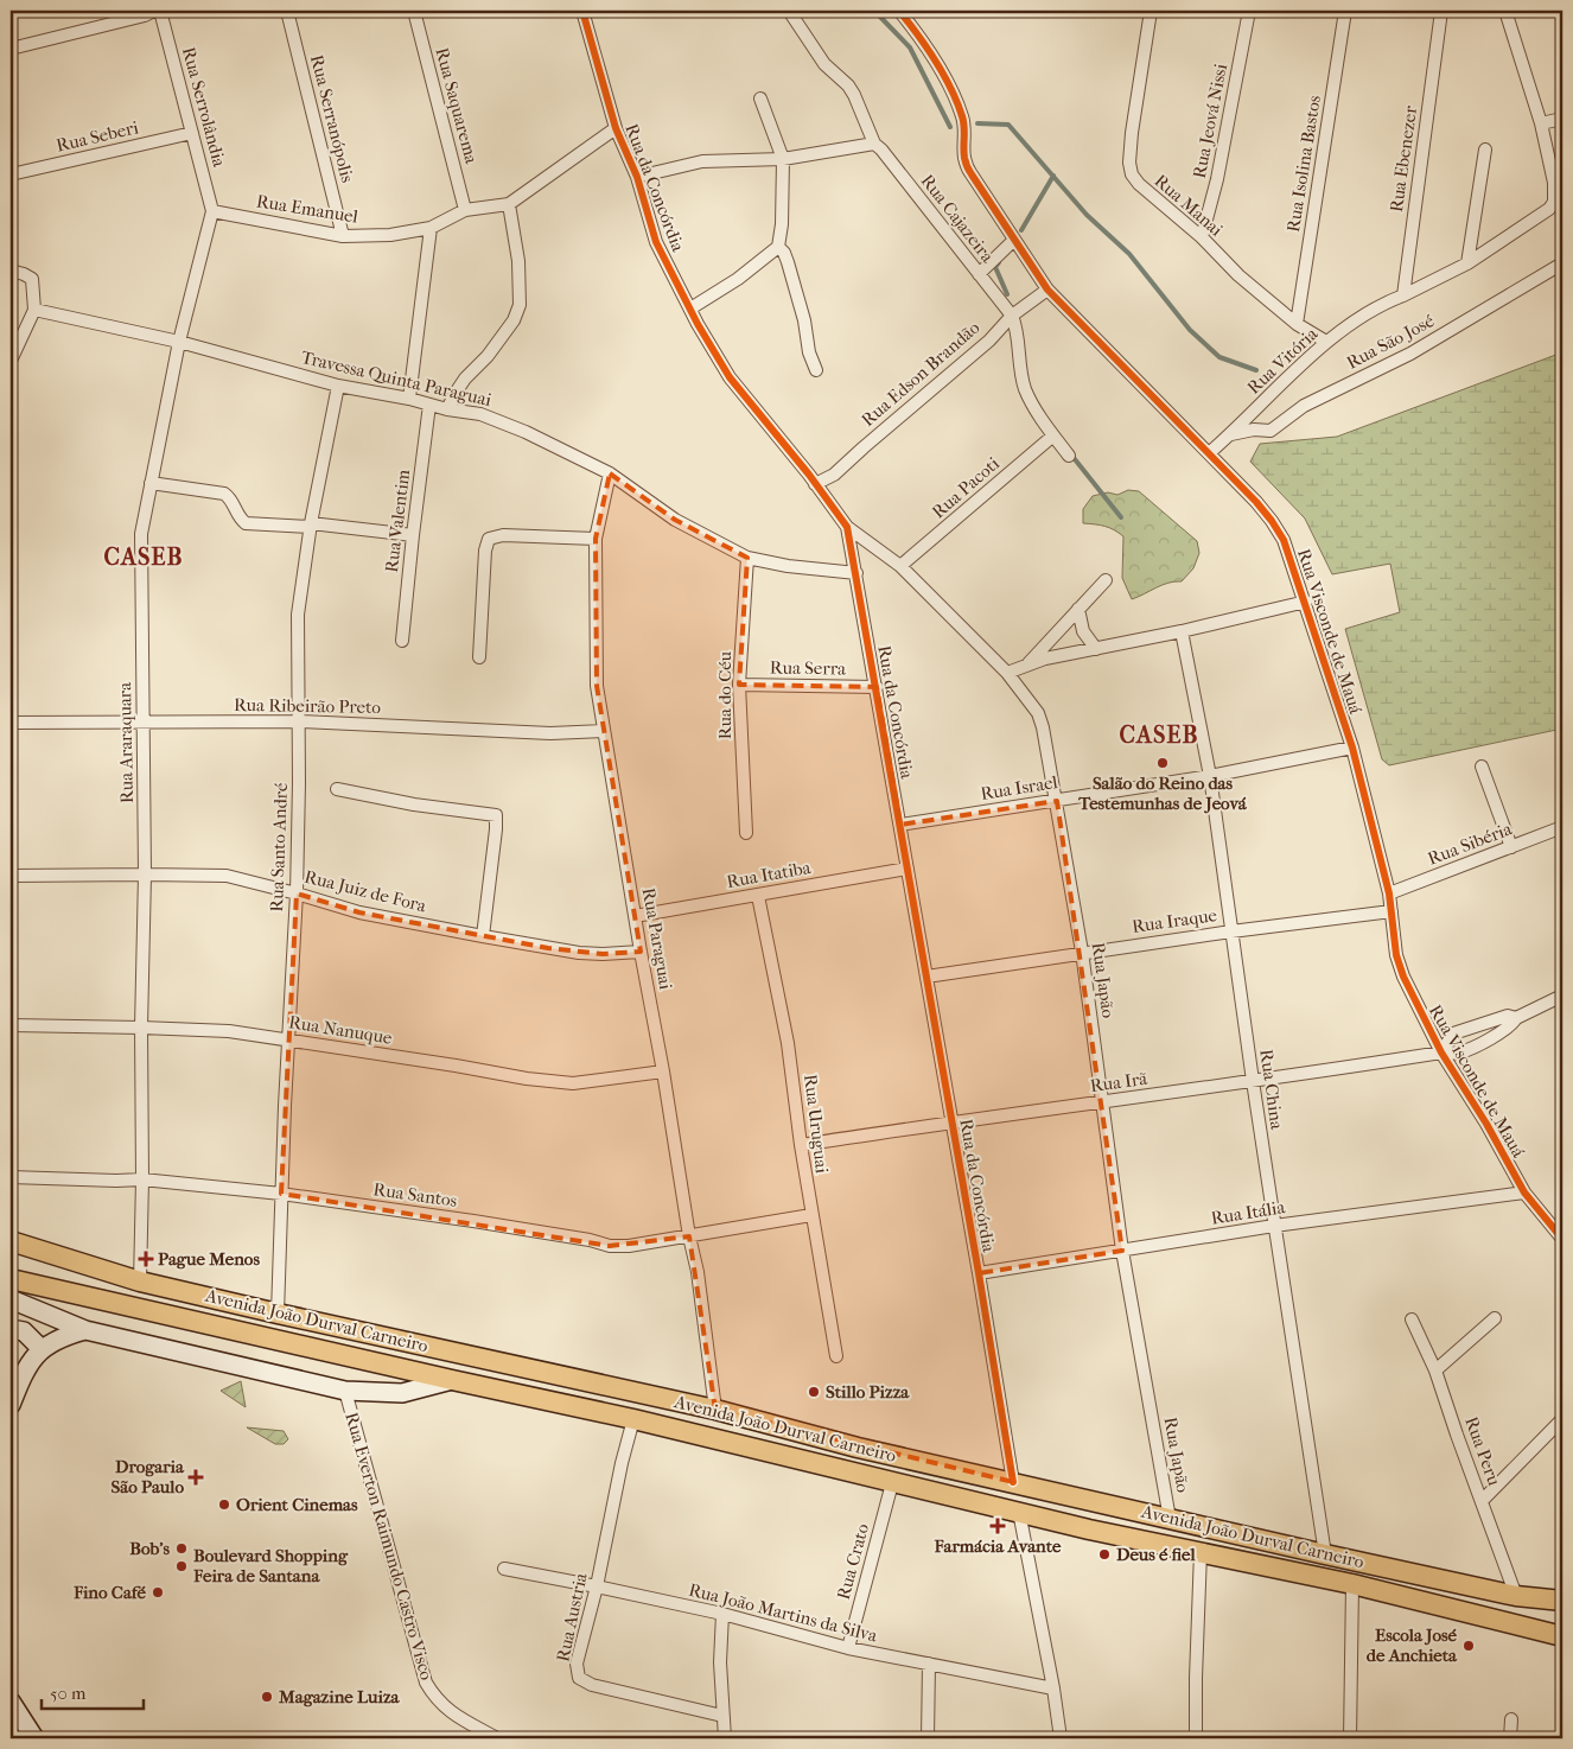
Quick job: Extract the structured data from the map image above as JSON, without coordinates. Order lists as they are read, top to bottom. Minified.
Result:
{"streets":{"main road":["Avenida João Durval Carneiro"],"street":["Rua Saquarema","Rua Serrolândia","Rua Serranópolis","Rua Jeová Nissi","Rua Seberi","Rua Ebenezer","Rua Isolina Bastos","Rua da Concórdia","Rua Manai","Rua Emanuel","Rua Cajazeira","Rua São José","Rua Vitória","Rua Edson Brandão","Travessa Quinta Paraguai","Rua Pacoti","Rua Valentim","Rua Visconde de Mauá","Rua Serra","Rua do Céu","Rua Ribeirão Preto","Rua Araraquara","Rua Israel","Rua Sibéria","Rua Santo André","Rua Itatiba","Rua Juiz de Fora","Rua Iraque","Rua Paraguai","Rua Japão","Rua Nanuque","Rua Irã","Rua China","Rua Uruguai","Rua Santos","Rua Itália","Rua Peru","Rua Everton Raimundo Castro Visco","Rua Crato","Rua João Martins da Silva","Rua Austria"]},"crossings":[["Rua Saquarema","Rua Emanuel"],["Rua Serrolândia","Rua Seberi"],["Rua Serrolândia","Rua Emanuel"],["Rua Serrolândia","Rua Araraquara"],["Rua Serranópolis","Rua Emanuel"],["Rua Jeová Nissi","Rua Manai"],["Rua Ebenezer","Rua Vitória"],["Rua Isolina Bastos","Rua Manai"],["Rua da Concórdia","Rua Emanuel"],["Rua da Concórdia","Rua Edson Brandão"],["Rua da Concórdia","Travessa Quinta Paraguai"],["Rua da Concórdia","Rua Serra"],["Rua da Concórdia","Rua Israel"],["Rua da Concórdia","Rua Itatiba"],["Rua da Concórdia","Rua Iraque"],["Rua da Concórdia","Rua Japão"],["Rua da Concórdia","Rua Irã"],["Rua da Concórdia","Rua Itália"],["Rua da Concórdia","Avenida João Durval Carneiro"],["Rua Manai","Rua Vitória"],["Rua Emanuel","Rua Araraquara"],["Rua Cajazeira","Rua Edson Brandão"],["Rua São José","Rua Vitória"],["Rua Vitória","Rua Visconde de Mauá"],["Rua Edson Brandão","Rua Visconde de Mauá"],["Travessa Quinta Paraguai","Rua Valentim"],["Travessa Quinta Paraguai","Rua do Céu"],["Travessa Quinta Paraguai","Rua Araraquara"],["Travessa Quinta Paraguai","Rua Santo André"],["Travessa Quinta Paraguai","Rua Paraguai"],["Rua Pacoti","Rua Japão"],["Rua Visconde de Mauá","Rua Israel"],["Rua Visconde de Mauá","Rua Sibéria"],["Rua Visconde de Mauá","Rua Iraque"],["Rua Visconde de Mauá","Rua Irã"],["Rua Visconde de Mauá","Rua Itália"],["Rua Serra","Rua do Céu"],["Rua Ribeirão Preto","Rua Araraquara"],["Rua Ribeirão Preto","Rua Santo André"],["Rua Ribeirão Preto","Rua Paraguai"],["Rua Araraquara","Rua Juiz de Fora"],["Rua Araraquara","Rua Nanuque"],["Rua Araraquara","Rua Santos"],["Rua Araraquara","Avenida João Durval Carneiro"],["Rua Israel","Rua Japão"],["Rua Israel","Rua China"],["Rua Santo André","Rua Juiz de Fora"],["Rua Santo André","Rua Nanuque"],["Rua Santo André","Rua Santos"],["Rua Santo André","Avenida João Durval Carneiro"],["Rua Itatiba","Rua Paraguai"],["Rua Itatiba","Rua Uruguai"],["Rua Juiz de Fora","Rua Paraguai"],["Rua Iraque","Rua Japão"],["Rua Iraque","Rua China"],["Rua Paraguai","Rua Nanuque"],["Rua Paraguai","Rua Santos"],["Rua Paraguai","Avenida João Durval Carneiro"],["Rua Japão","Rua Irã"],["Rua Japão","Rua Itália"],["Rua Japão","Avenida João Durval Carneiro"],["Rua Irã","Rua China"],["Rua Irã","Rua Uruguai"],["Rua China","Rua Itália"],["Rua China","Avenida João Durval Carneiro"],["Rua Uruguai","Rua Santos"],["Avenida João Durval Carneiro","Rua Peru"],["Avenida João Durval Carneiro","Rua Everton Raimundo Castro Visco"],["Avenida João Durval Carneiro","Rua Crato"],["Avenida João Durval Carneiro","Rua Austria"],["Rua Crato","Rua João Martins da Silva"],["Rua João Martins da Silva","Rua Austria"]],"districts":["CASEB","CASEB"],"places":{"other":["Salão do Reino das Testemunhas de Jeová","Stillo Pizza","Orient Cinemas","Bob's","Deus é fiel","Boulevard Shopping Feira de Santana","Fino Café","Escola José de Anchieta","Magazine Luiza"],"health":["Pague Menos","Drogaria São Paulo","Farmácia Avante"]},"scale_bar":"50 m"}
